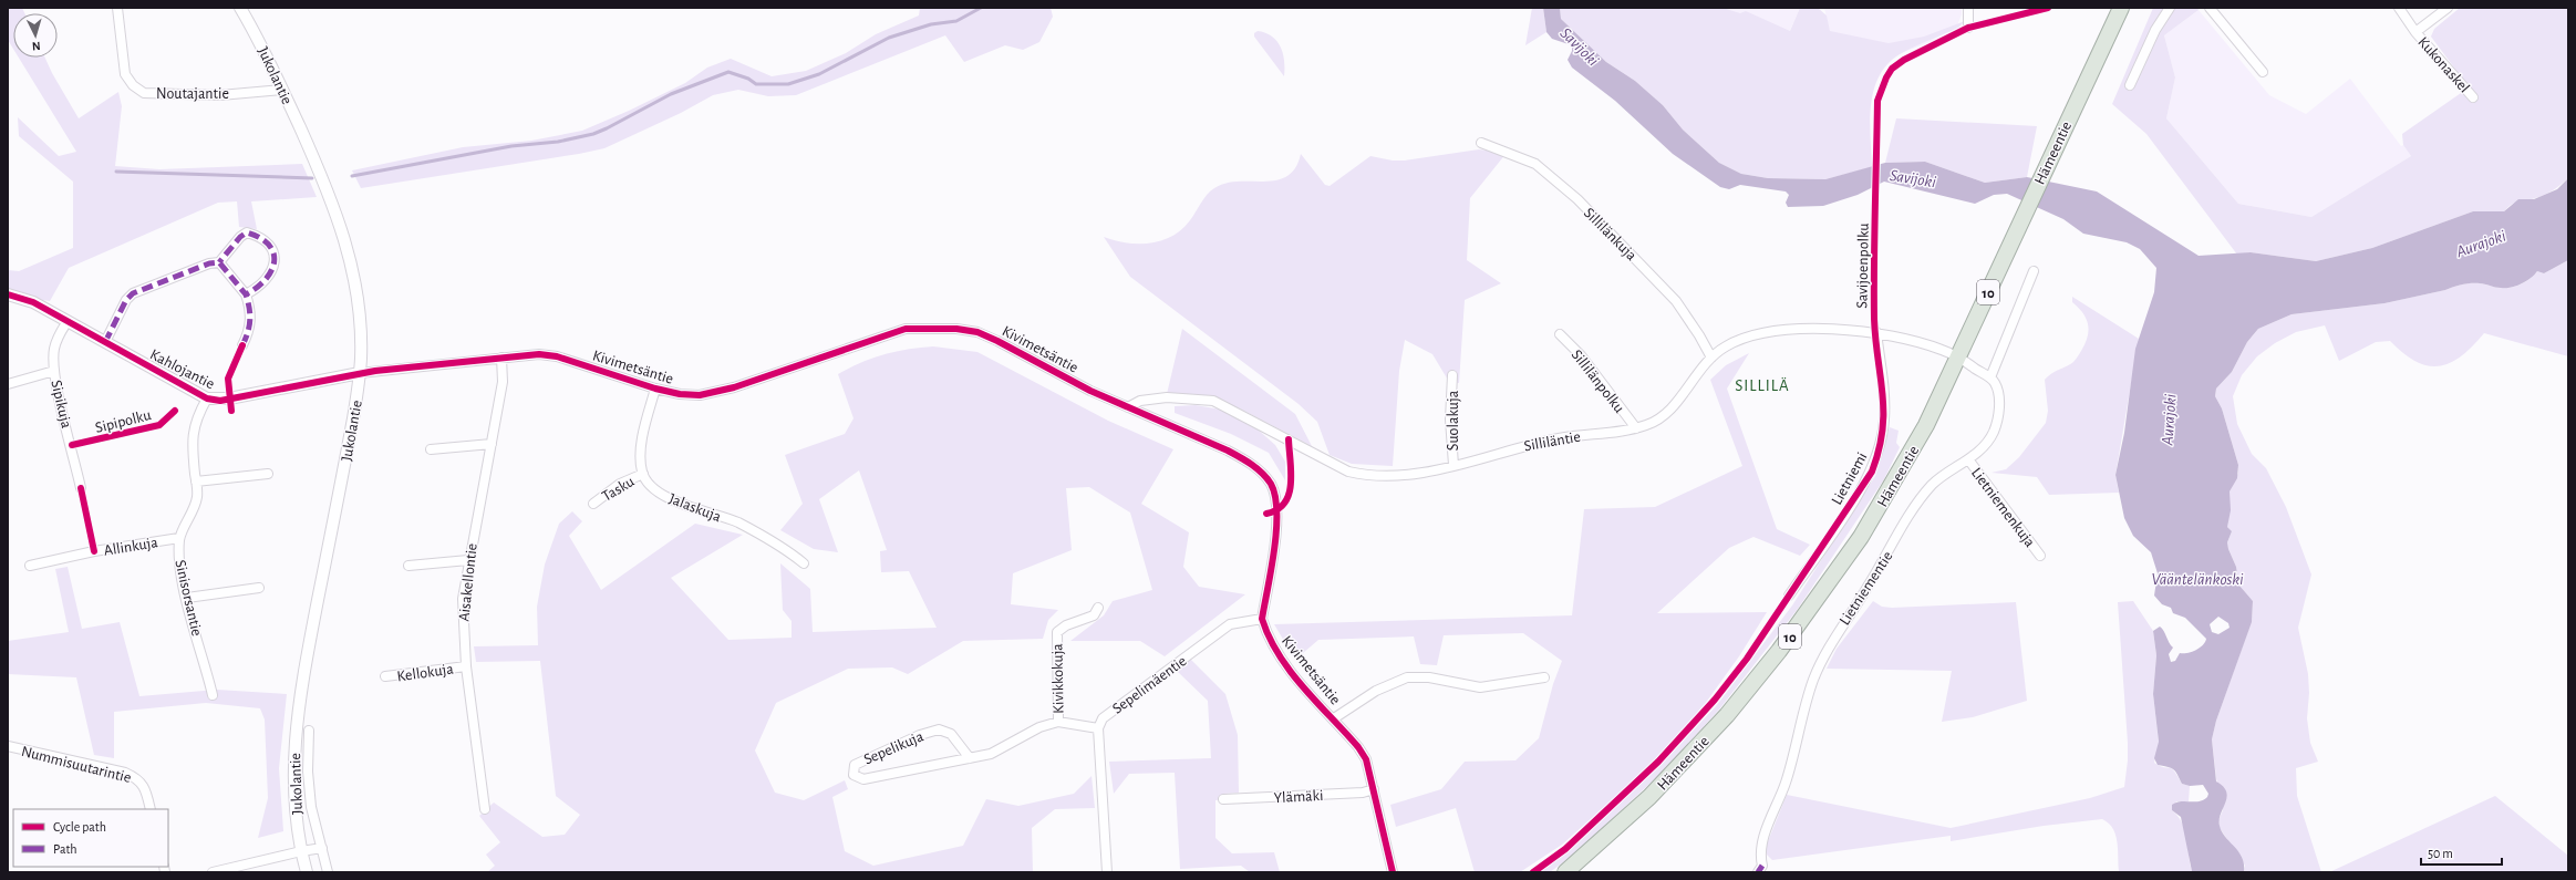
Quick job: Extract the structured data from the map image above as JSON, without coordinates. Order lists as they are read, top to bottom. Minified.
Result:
{"streets":{"highway":["Hämeentie","10"],"street":["Kukonaskel","Jukolantie","Noutajantie","Sillilänkuja","Kivimetsäntie","Kahlojantie","Sillilänpolku","Sipikuja","Suolakuja","Silliläntie","Lietniemi","Tasku","Jalaskuja","Lietniemenkuja","Allinkuja","Aisakellontie","Lietniementie","Sinisorsantie","Kellokuja","Kivikkokuja","Sepelimäentie","Sepelikuja","Nummisuutarintie","Ylämäki"],"cycle path":["Savijoenpolku","Sipipolku"]},"crossings":[["Jukolantie","Noutajantie"],["Jukolantie","Kivimetsäntie"],["Jukolantie","Kahlojantie"],["Hämeentie","Silliläntie"],["Hämeentie","Lietniementie"],["Sillilänkuja","Silliläntie"],["Kivimetsäntie","Kahlojantie"],["Kivimetsäntie","Silliläntie"],["Kivimetsäntie","Aisakellontie"],["Kivimetsäntie","Sepelimäentie"],["Kivimetsäntie","Ylämäki"],["Kahlojantie","Sipikuja"],["Kahlojantie","Sinisorsantie"],["Sillilänpolku","Silliläntie"],["Suolakuja","Silliläntie"],["Silliläntie","Lietniemi"],["Silliläntie","Lietniementie"],["Tasku","Jalaskuja"],["Lietniemenkuja","Lietniementie"],["Allinkuja","Sinisorsantie"],["Aisakellontie","Kellokuja"],["Kivikkokuja","Sepelikuja"],["Sepelimäentie","Sepelikuja"]],"districts":["SILLILÄ"],"water":["Savijoki","Aurajoki","Vääntelänkoski"],"legend":["Cycle path","Path"],"scale_bar":"50 m","north":"bottom"}
